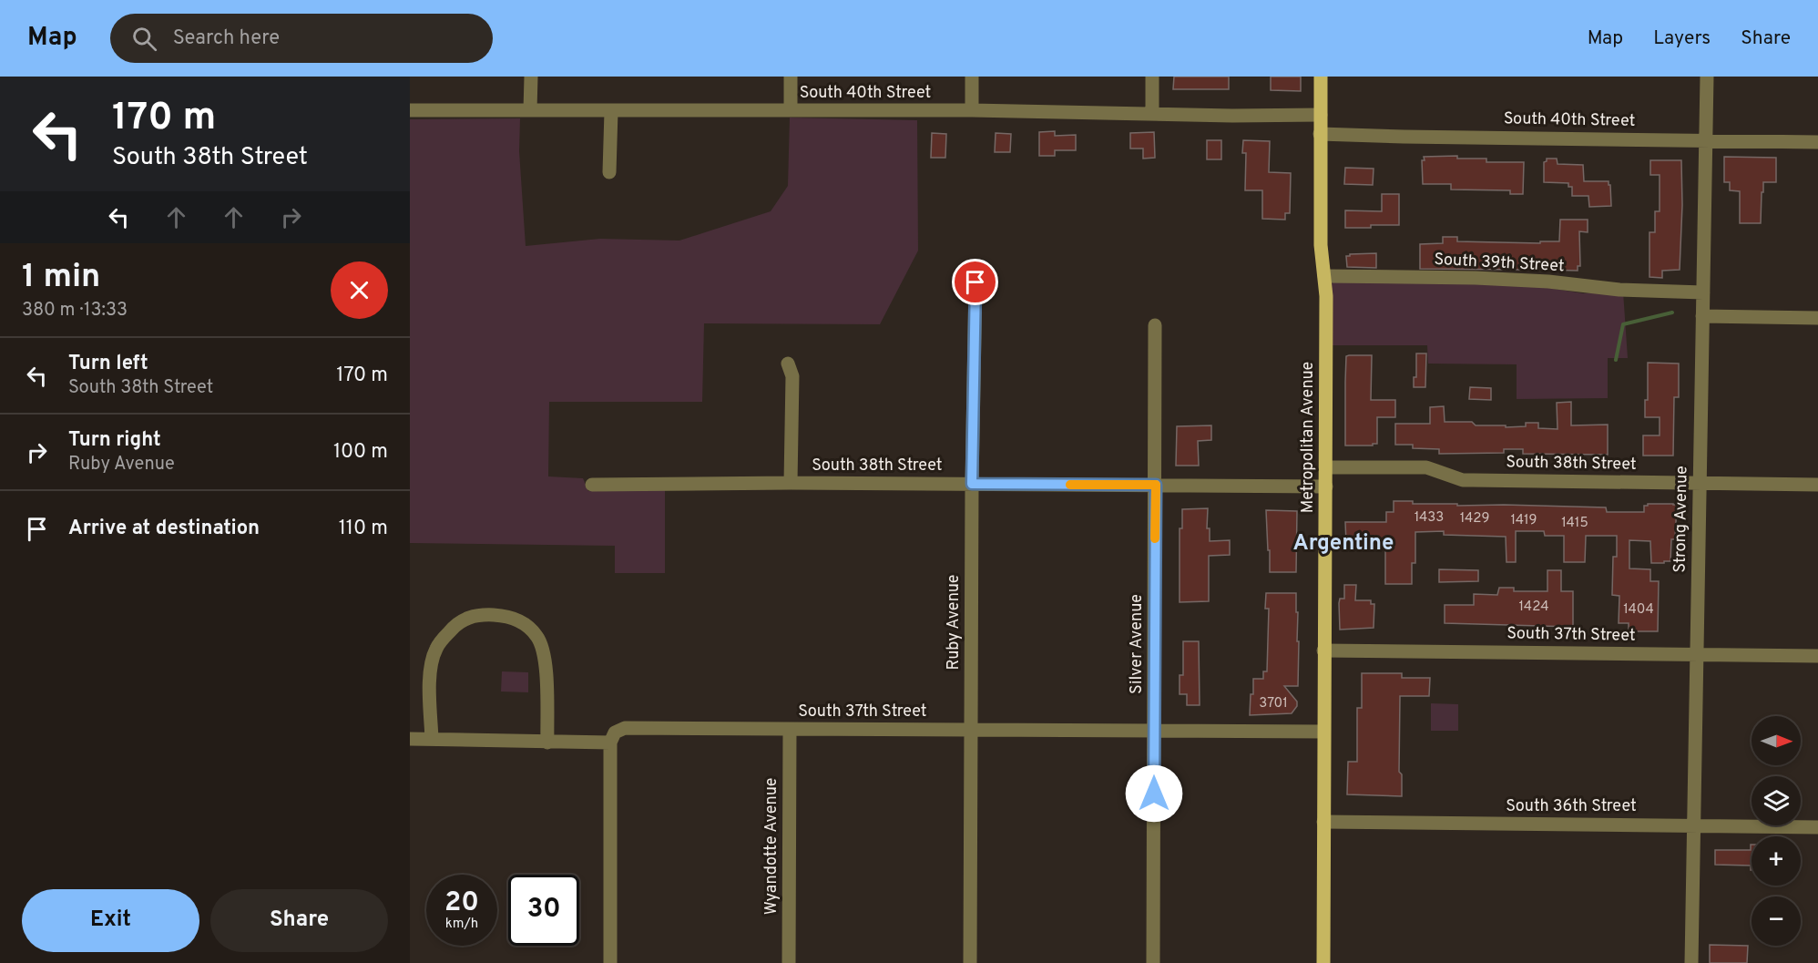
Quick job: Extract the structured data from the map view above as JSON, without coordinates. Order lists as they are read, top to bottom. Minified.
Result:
{"streets":{"main road":["Metropolitan Avenue"],"street":["South 40th Street","South 39th Street","South 38th Street","Strong Avenue","Ruby Avenue","South 37th Street","Silver Avenue","South 36th Street","Wyandotte Avenue"]},"crossings":[["South 40th Street","Metropolitan Avenue"],["South 40th Street","Strong Avenue"],["South 39th Street","Metropolitan Avenue"],["South 39th Street","Strong Avenue"],["Metropolitan Avenue","South 38th Street"],["Metropolitan Avenue","South 37th Street"],["Metropolitan Avenue","South 36th Street"],["South 38th Street","Strong Avenue"],["South 38th Street","Ruby Avenue"],["South 38th Street","Silver Avenue"],["Strong Avenue","South 37th Street"],["Strong Avenue","South 36th Street"],["Ruby Avenue","South 37th Street"],["South 37th Street","Silver Avenue"],["South 37th Street","Wyandotte Avenue"]],"districts":["Argentine"],"house_numbers":["1433","1429","1419","1415","1424","1404","3701"],"north":"right","page":{"header":"Map","search":"Search here","nav":["Map","Layers","Share"],"turn":["170 m","South 38th Street"],"heading":["1 min","380 m · 13:33"],"list":[{"name":"Turn left","note":"South 38th Street","value":"170 m"},{"name":"Turn right","note":"Ruby Avenue","value":"100 m"},{"name":"Arrive at destination","value":"110 m"}],"map_buttons":["+","−"],"speed":"20 km/h","limit":"30","buttons":["Exit","Share"]}}
